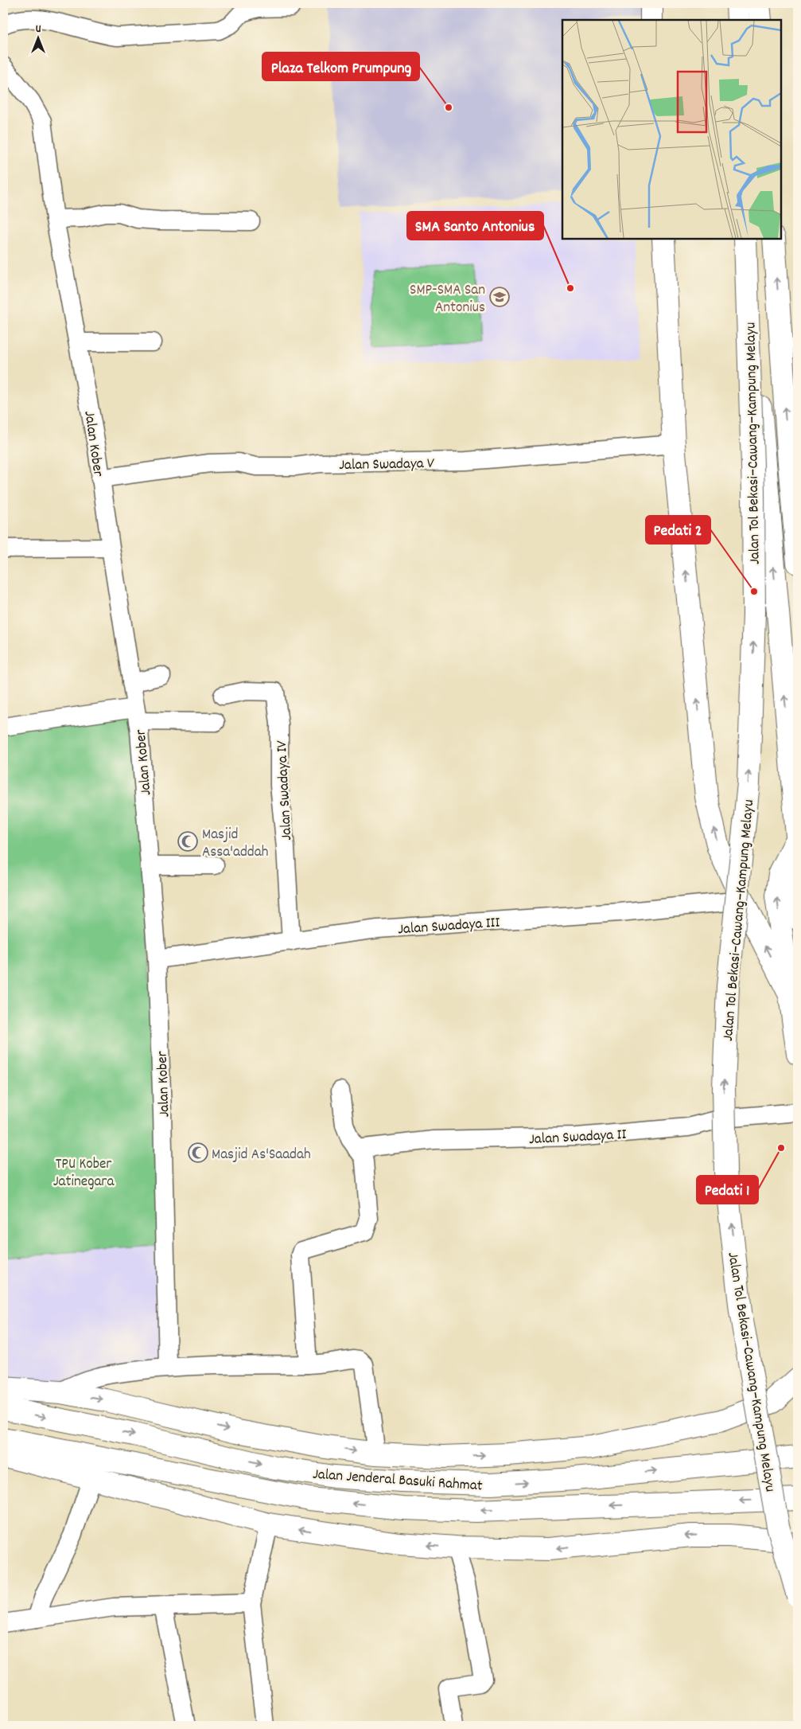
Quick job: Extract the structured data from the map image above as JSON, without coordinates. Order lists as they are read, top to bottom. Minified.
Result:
{"streets":{"main road":["Jalan Tol Bekasi–Cawang–Kampung Melayu","Jalan Jenderal Basuki Rahmat"],"street":["Jalan Kober","Jalan Swadaya V","Jalan Swadaya IV","Jalan Swadaya III","Jalan Swadaya II"]},"crossings":[["Jalan Kober","Jalan Swadaya V"],["Jalan Kober","Jalan Swadaya III"],["Jalan Swadaya IV","Jalan Swadaya III"]],"parks":["TPU Kober Jatinegara"],"places":{"other":["Plaza Telkom Prumpung","SMA Santo Antonius","Pedati 2","Pedati 1"],"school or university":["SMP-SMA San Antonius"],"mosque":["Masjid Assa'addah","Masjid As'Saadah"]},"north":"top"}
